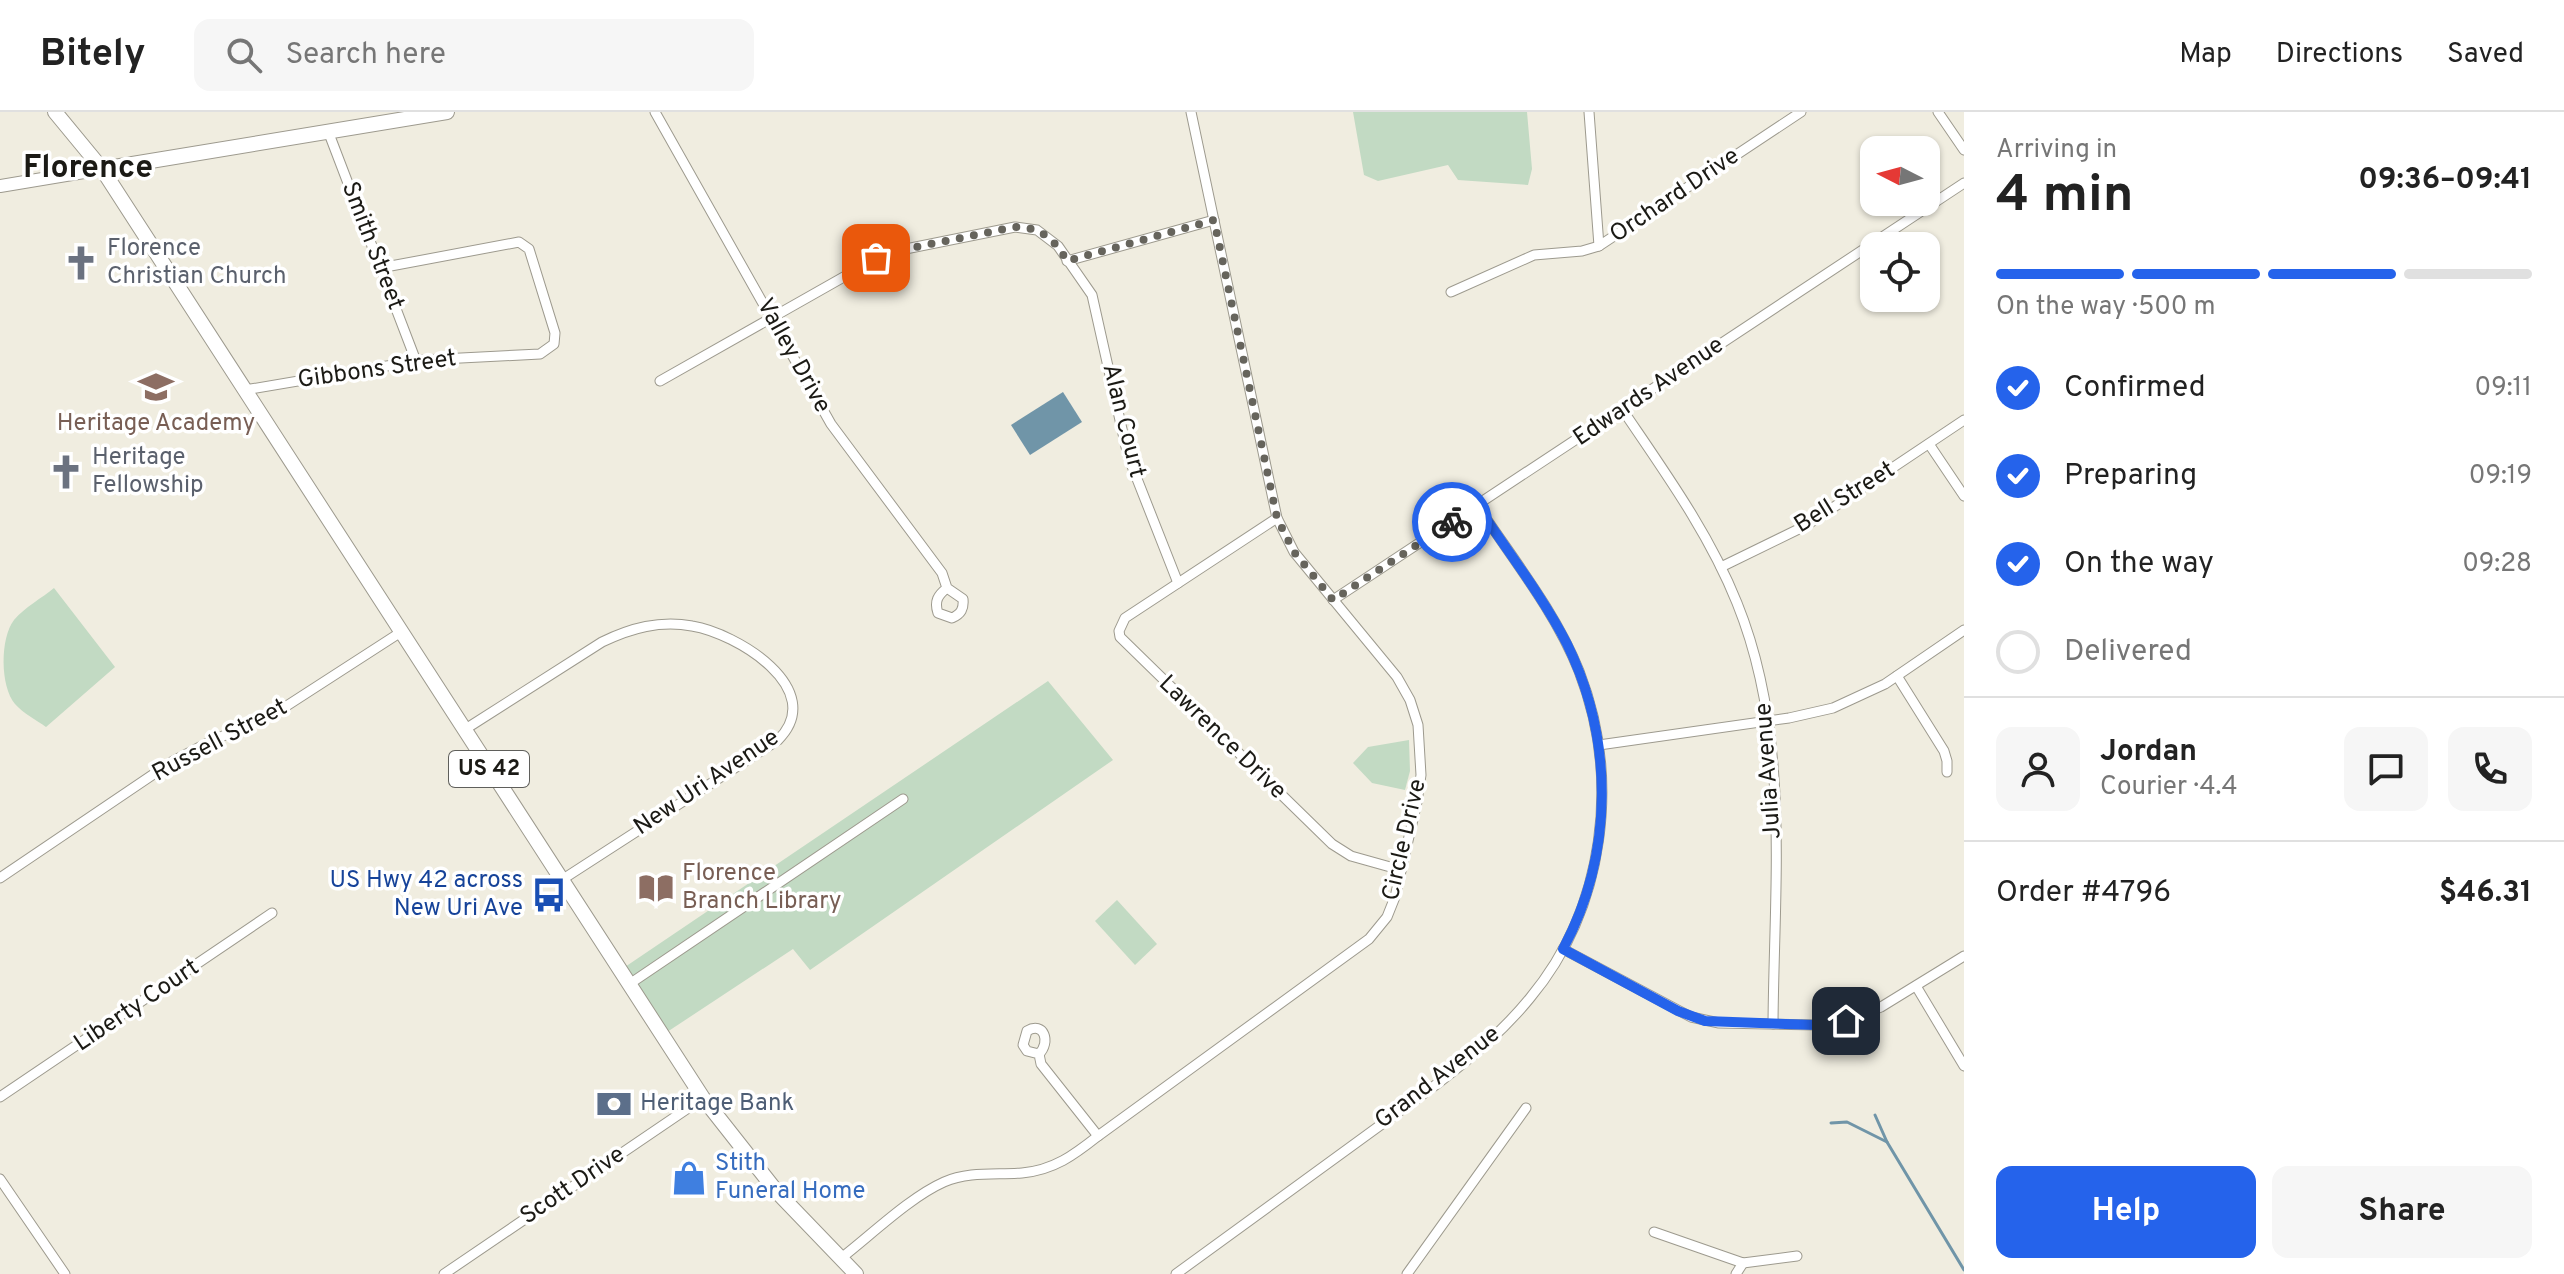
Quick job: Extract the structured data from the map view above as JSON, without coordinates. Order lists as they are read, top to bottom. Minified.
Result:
{"streets":{"main road":["US 42"],"street":["Orchard Drive","Smith Street","Valley Drive","Gibbons Street","Edwards Avenue","Alan Court","Bell Street","Lawrence Drive","Russell Street","Julia Avenue","New Uri Avenue","Circle Drive","Liberty Court","Grand Avenue","Scott Drive"]},"crossings":[["Smith Street","Gibbons Street"],["Valley Drive","Alan Court"],["Gibbons Street","US 42"],["Edwards Avenue","Julia Avenue"],["Edwards Avenue","Circle Drive"],["Edwards Avenue","Grand Avenue"],["Alan Court","Lawrence Drive"],["Bell Street","Julia Avenue"],["Lawrence Drive","Circle Drive"],["Russell Street","US 42"],["US 42","New Uri Avenue"],["US 42","Circle Drive"],["US 42","Scott Drive"]],"districts":["Florence"],"places":{"church":["Florence Christian Church","Heritage Fellowship"],"school or university":["Heritage Academy"],"library":["Florence Branch Library"],"bus stop":["US Hwy 42 across New Uri Ave"],"bank":["Heritage Bank"],"shop":["Stith Funeral Home"]},"north":"left","page":{"header":"Bitely","search":"Search here","nav":["Map","Directions","Saved"],"heading":["4 min","Arriving in","09:36–09:41"],"panel":["Jordan","Courier · 4.4","Order #4796","$46.31"],"bar":"On the way · 500 m","list":[["Confirmed","09:11"],["Preparing","09:19"],["On the way","09:28"],"Delivered"],"buttons":["Help","Share"]}}
